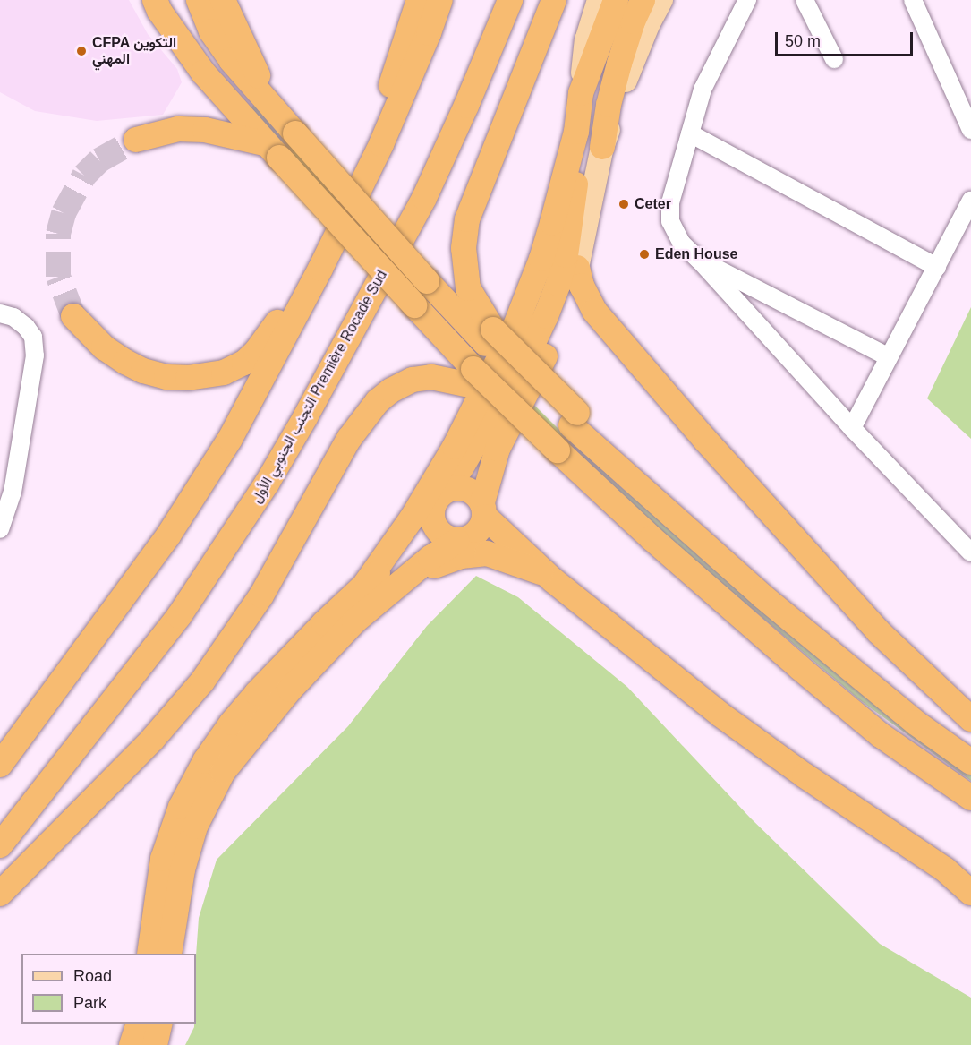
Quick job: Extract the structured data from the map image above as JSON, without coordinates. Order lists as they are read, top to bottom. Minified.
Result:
{"streets":{"highway":["التجنب الجنوبي الأول Première Rocade Sud"]},"places":["CFPA التكوين المهني","Ceter","Eden House"],"legend":["Road","Park"],"scale_bar":"50 m"}
